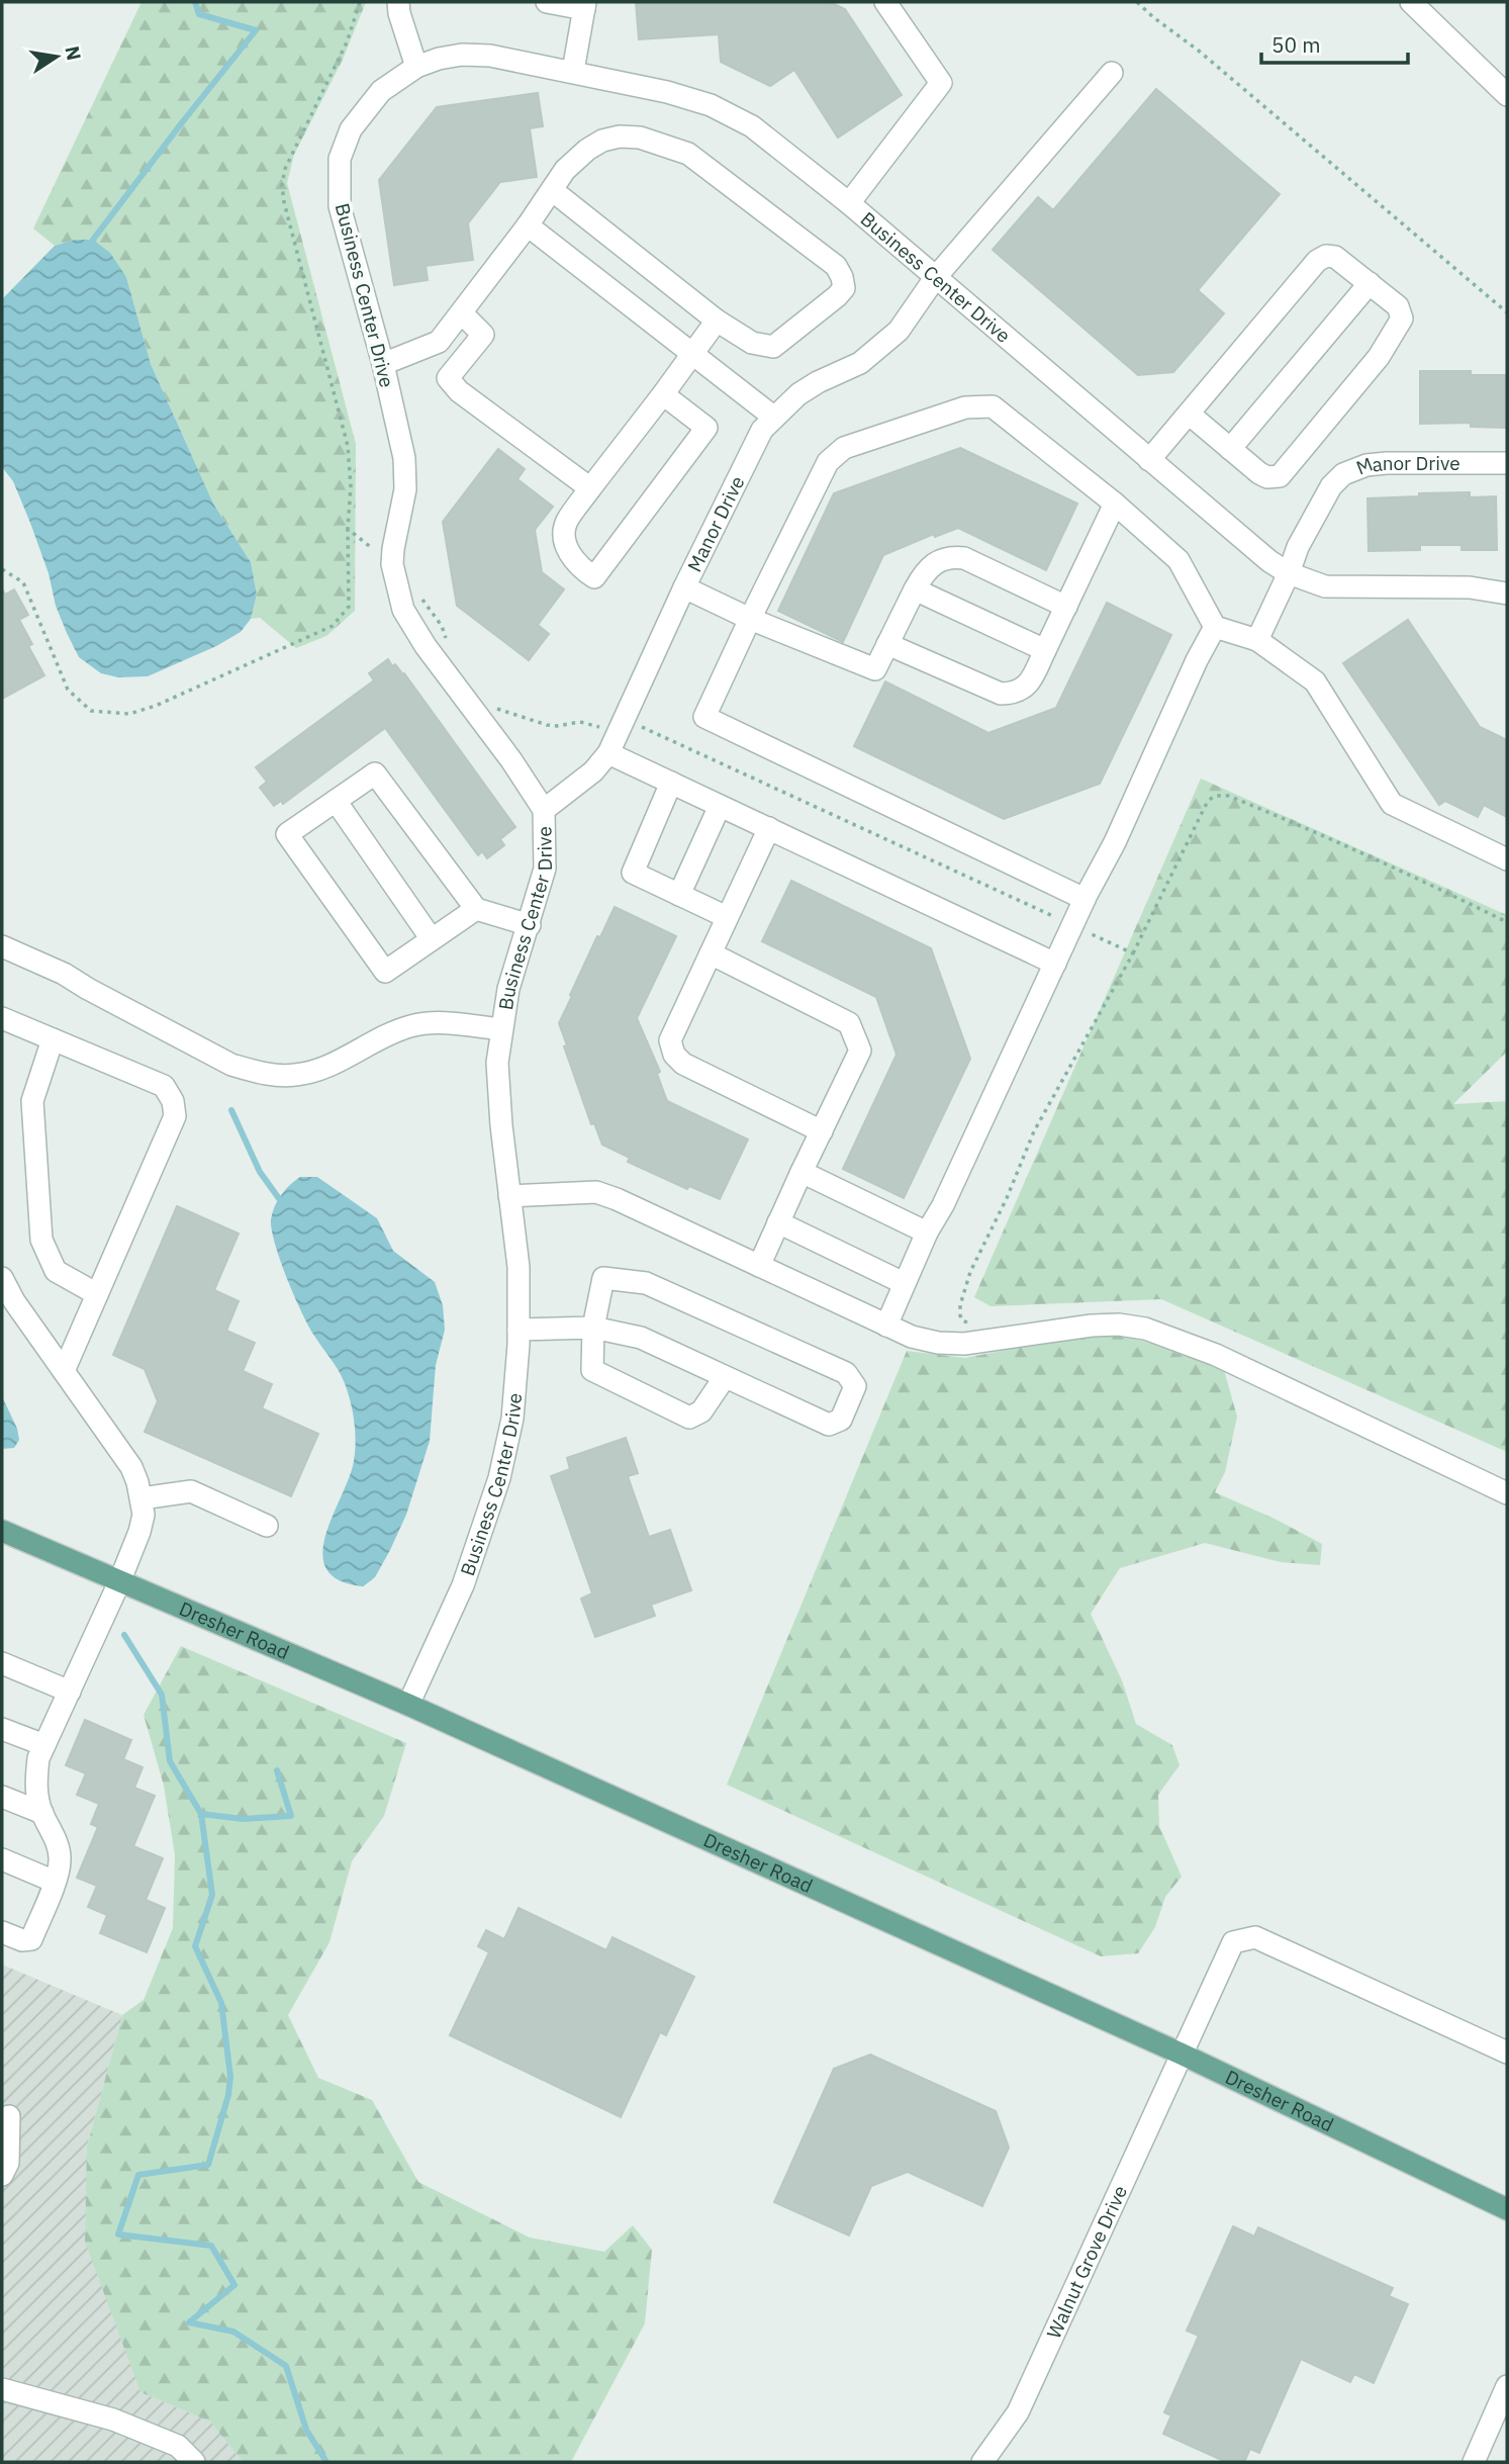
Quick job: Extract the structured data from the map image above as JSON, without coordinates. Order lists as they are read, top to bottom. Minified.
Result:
{"streets":{"main road":["Dresher Road"],"street":["Business Center Drive","Manor Drive","Walnut Grove Drive"]},"crossings":[["Business Center Drive","Manor Drive"],["Business Center Drive","Dresher Road"],["Dresher Road","Walnut Grove Drive"]],"scale_bar":"50 m","north":"right"}
